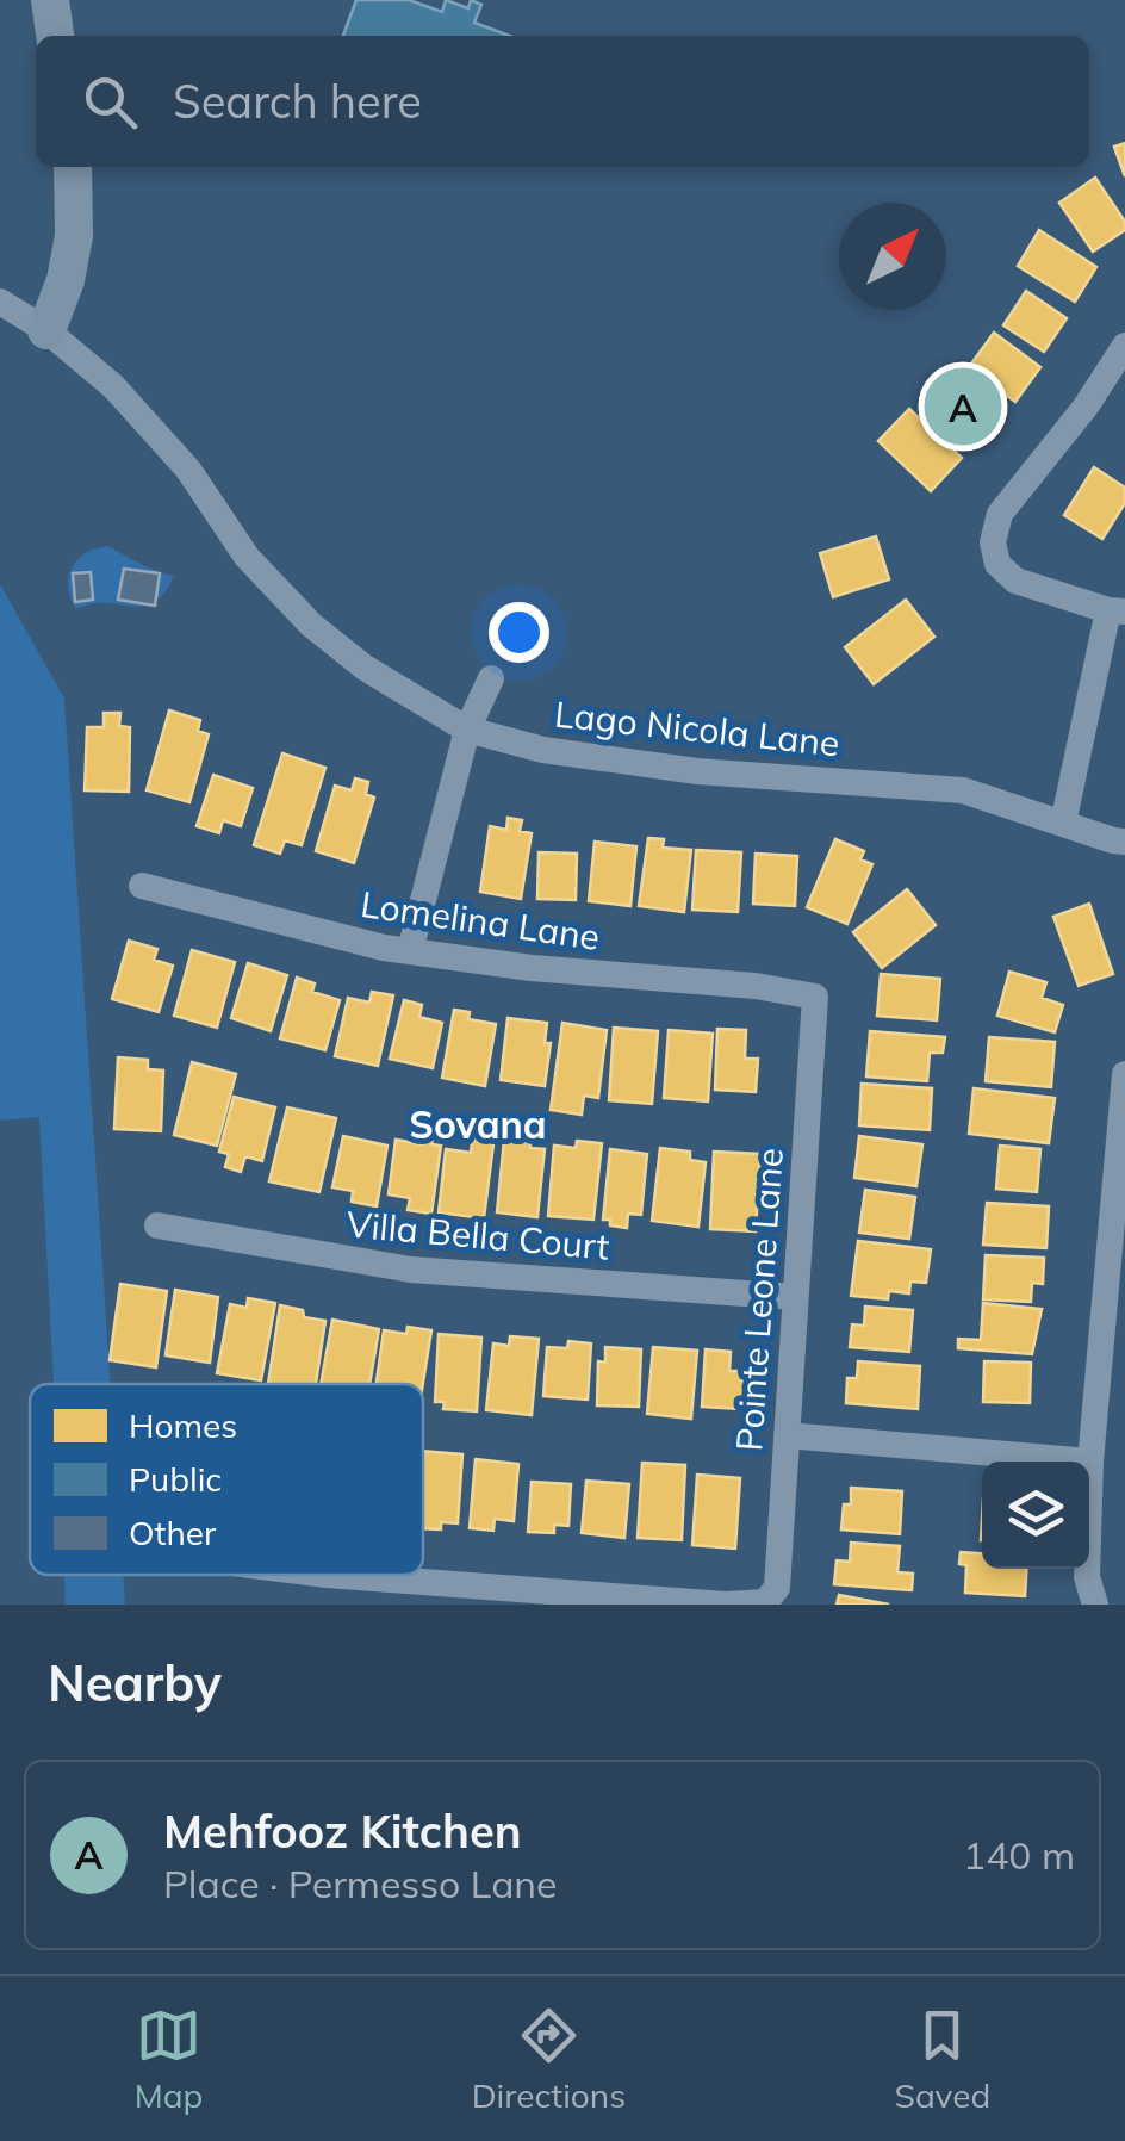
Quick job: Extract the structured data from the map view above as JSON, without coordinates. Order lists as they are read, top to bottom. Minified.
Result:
{"streets":{"street":["Lago Nicola Lane","Lomelina Lane","Villa Bella Court","Pointe Leone Lane"]},"crossings":[["Lomelina Lane","Pointe Leone Lane"],["Villa Bella Court","Pointe Leone Lane"]],"districts":["Sovana"],"legend":["Homes","Public","Other"],"north":"top right","page":{"search":"Search here","pins":"A","heading":"Nearby","list":[{"mark":"A","name":"Mehfooz Kitchen","note":"Place · Permesso Lane","value":"140 m"}],"nav":["Map","Directions","Saved"]}}
